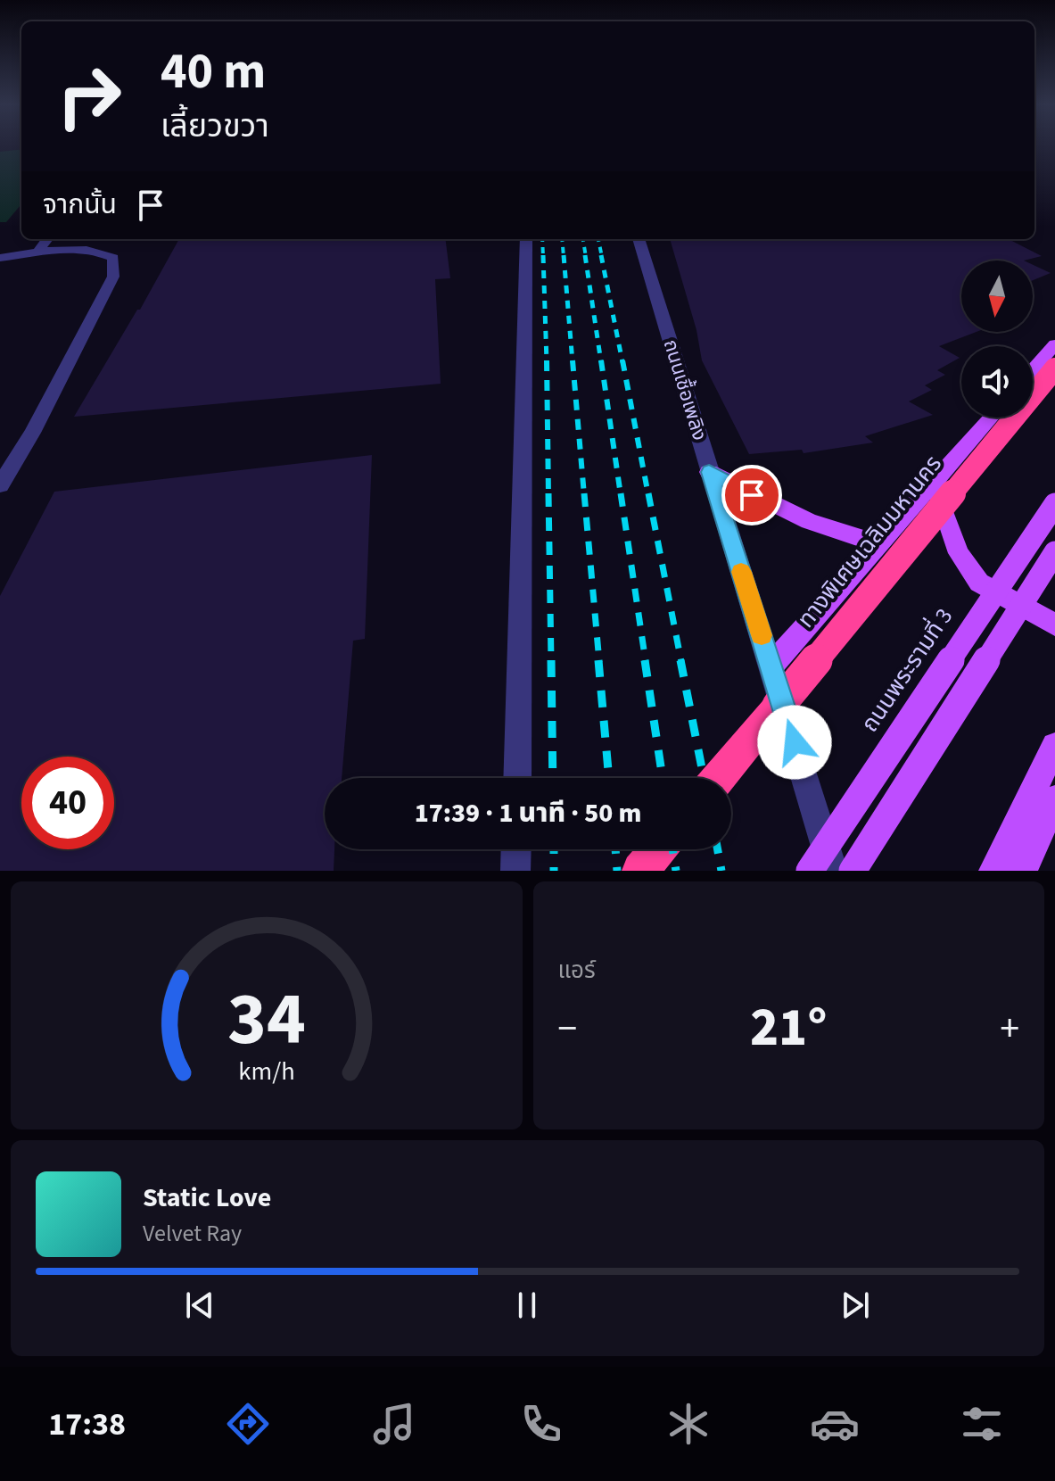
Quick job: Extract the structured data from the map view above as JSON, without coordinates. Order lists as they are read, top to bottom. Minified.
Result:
{"streets":{"highway":["ทางพิเศษเฉลิมมหานคร"],"main road":["ถนนพระรามที่ 3"],"street":["ถนนเชื้อเพลิง"]},"north":"bottom","page":{"turn":["40 m","เลี้ยวขวา"],"then":"จากนั้น","limit":"40","trip":"17:39 · 1 นาที · 50 m","tile":"แอร์","heat":["−","21°","+"],"song":["Static Love","Velvet Ray"],"tabs":"17:38","gauge":["34","km/h"]}}
